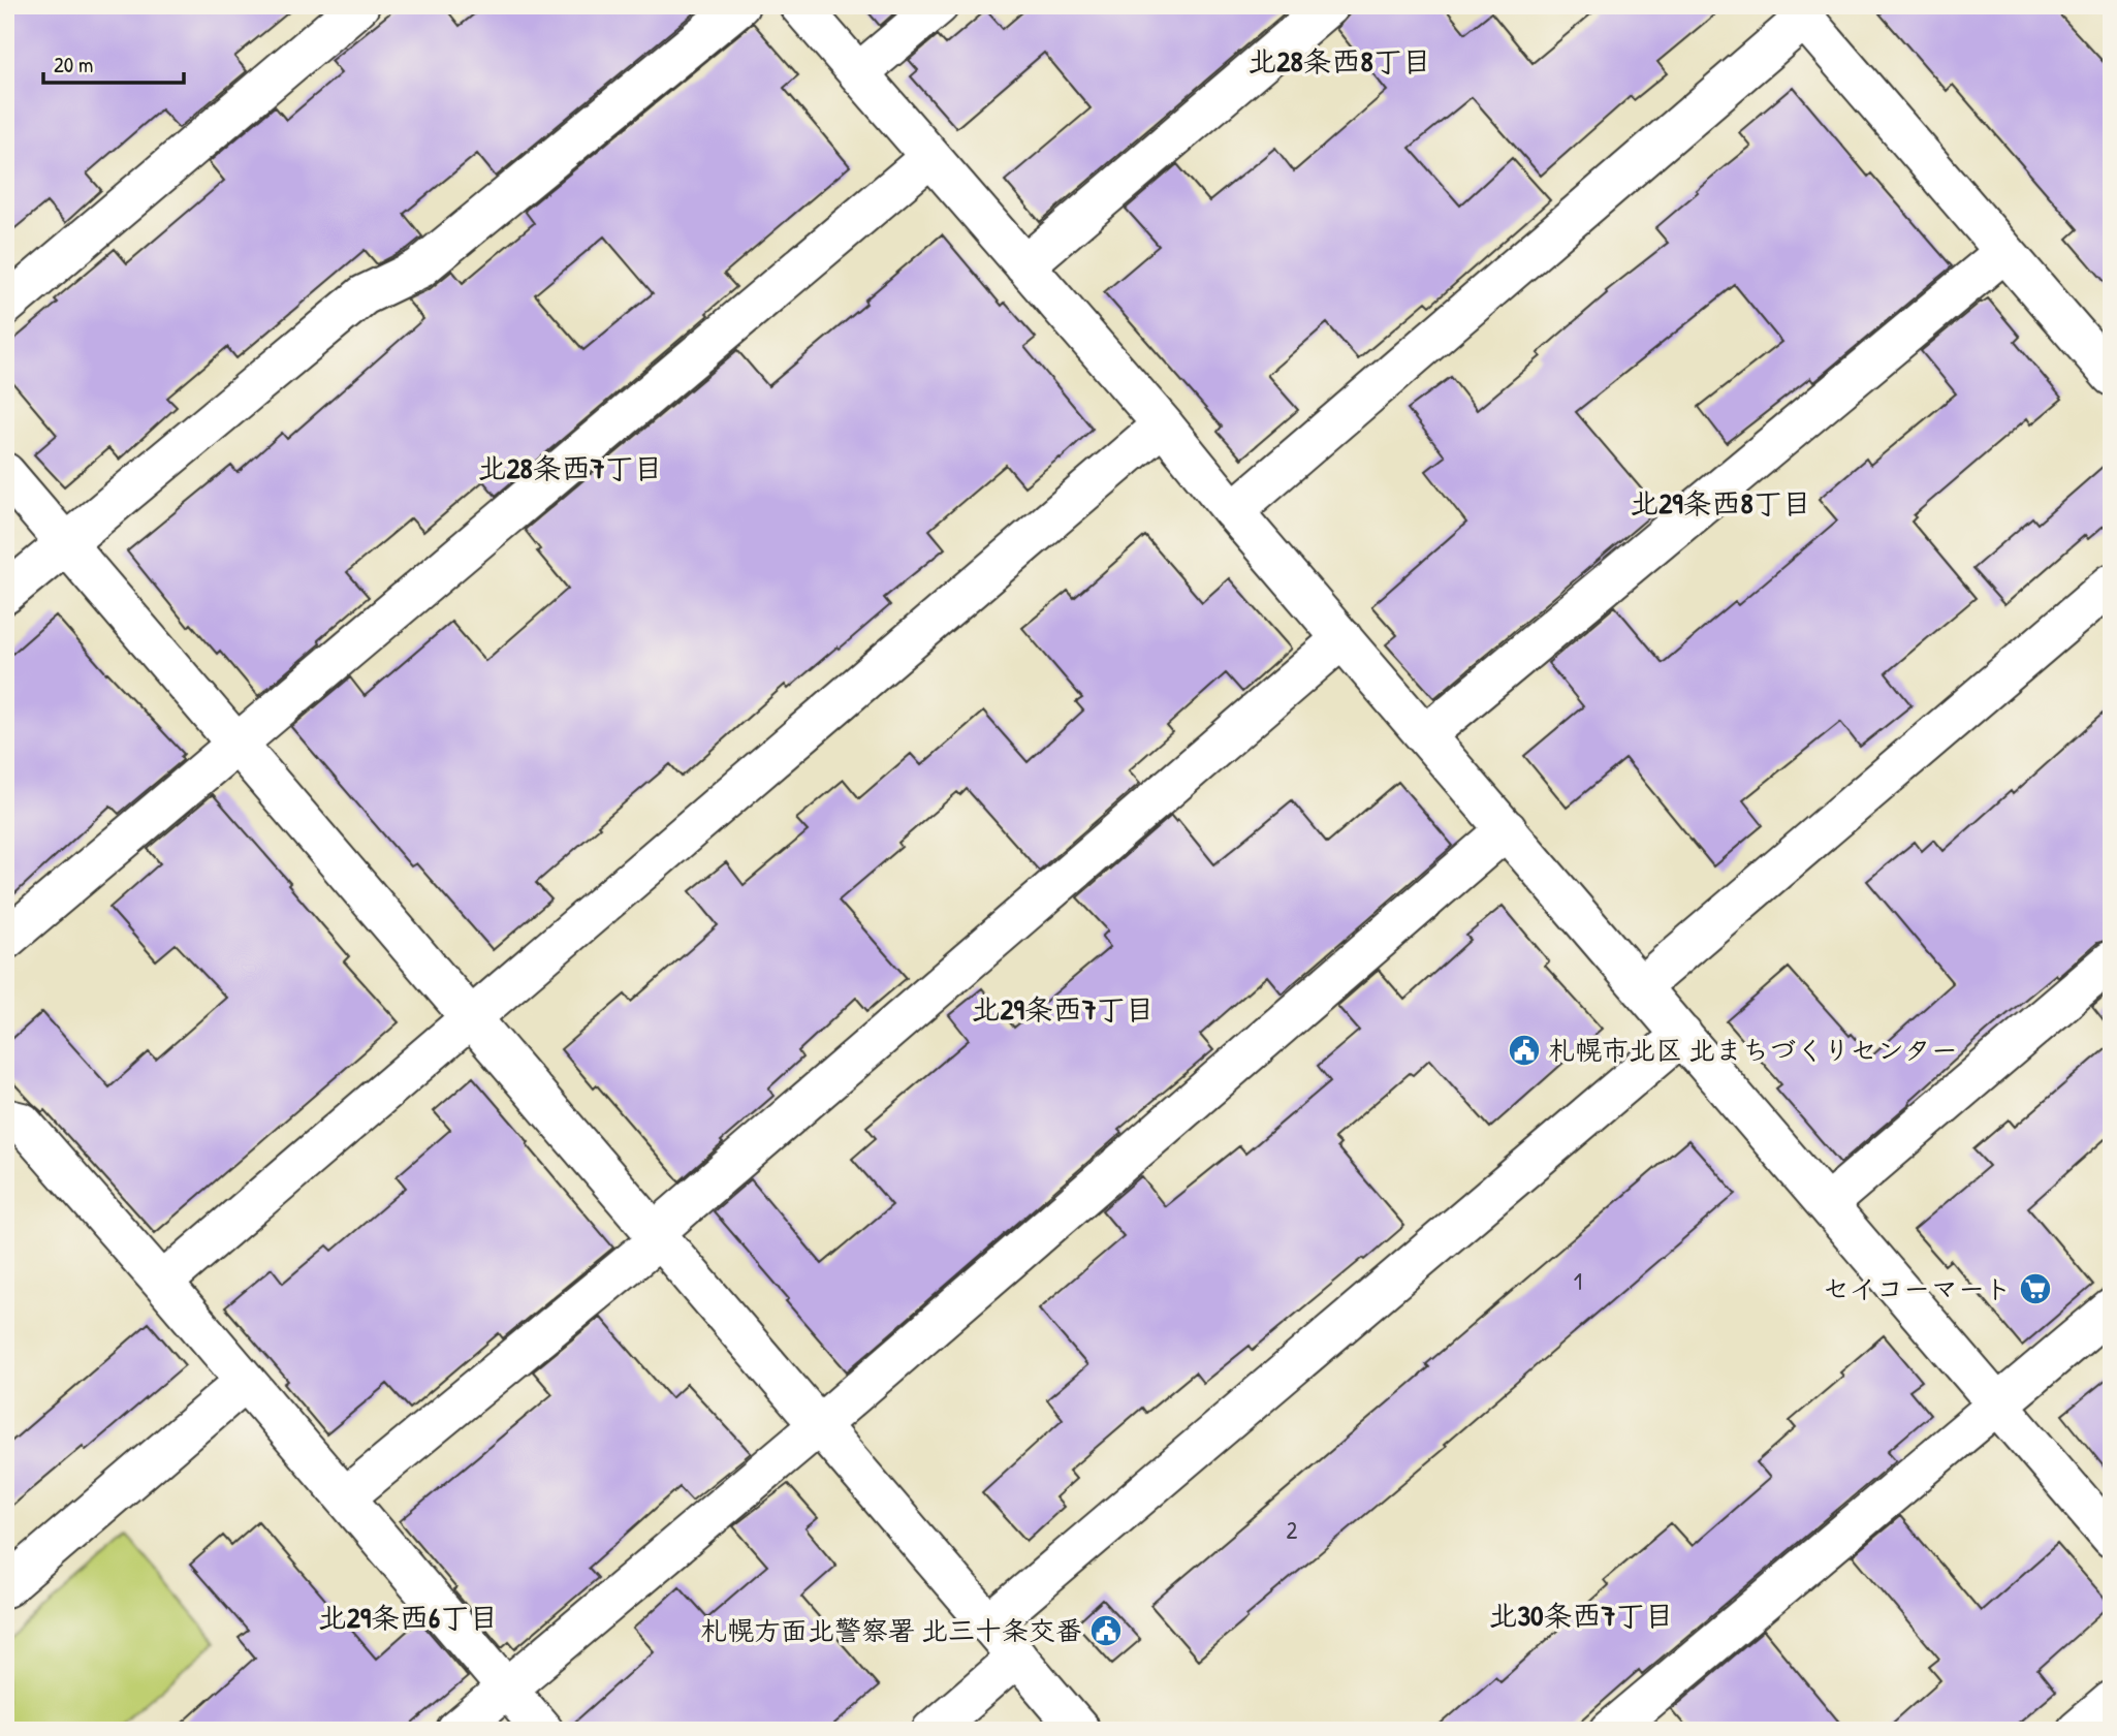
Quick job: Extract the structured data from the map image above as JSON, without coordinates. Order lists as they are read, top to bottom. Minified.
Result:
{"districts":["北28条西8丁目","北28条西7丁目","北29条西8丁目","北29条西7丁目","北30条西7丁目","北29条西6丁目"],"places":{"public building":["札幌市北区 北まちづくりセンター","札幌方面北警察署 北三十条交番"],"supermarket":["セイコーマート"]},"house_numbers":["1","2"],"scale_bar":"20 m"}
